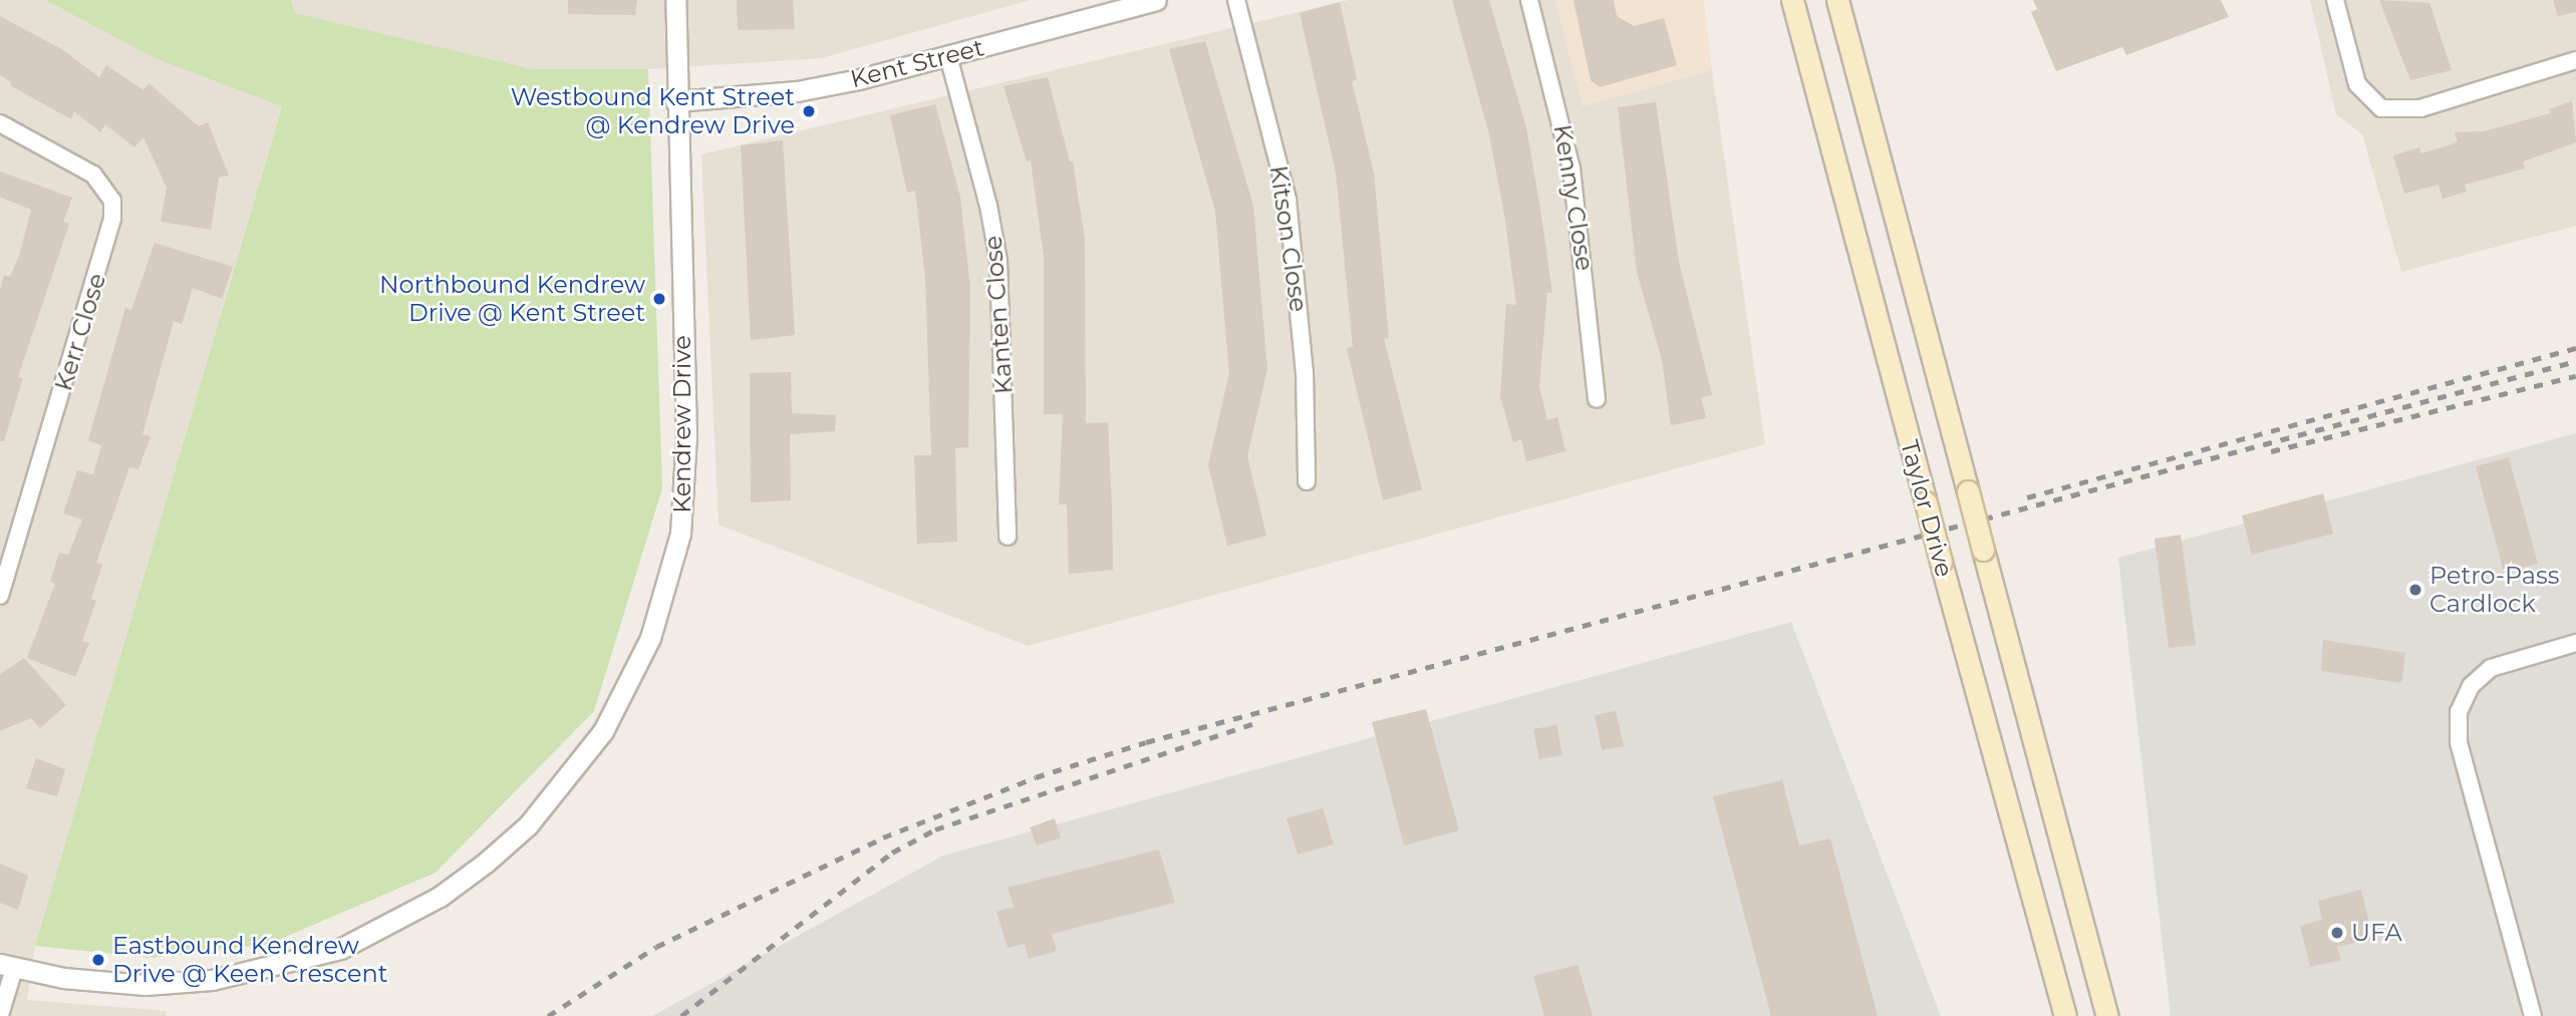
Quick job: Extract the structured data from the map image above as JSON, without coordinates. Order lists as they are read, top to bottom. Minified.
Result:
{"streets":{"main road":["Taylor Drive"],"street":["Kent Street","Kenny Close","Kitson Close","Kanten Close","Kerr Close","Kendrew Drive"]},"crossings":[["Kent Street","Kanten Close"],["Kent Street","Kendrew Drive"]],"places":["Westbound Kent Street @ Kendrew Drive","Northbound Kendrew Drive @ Kent Street","Petro-Pass Cardlock","UFA","Eastbound Kendrew Drive @ Keen Crescent"]}
